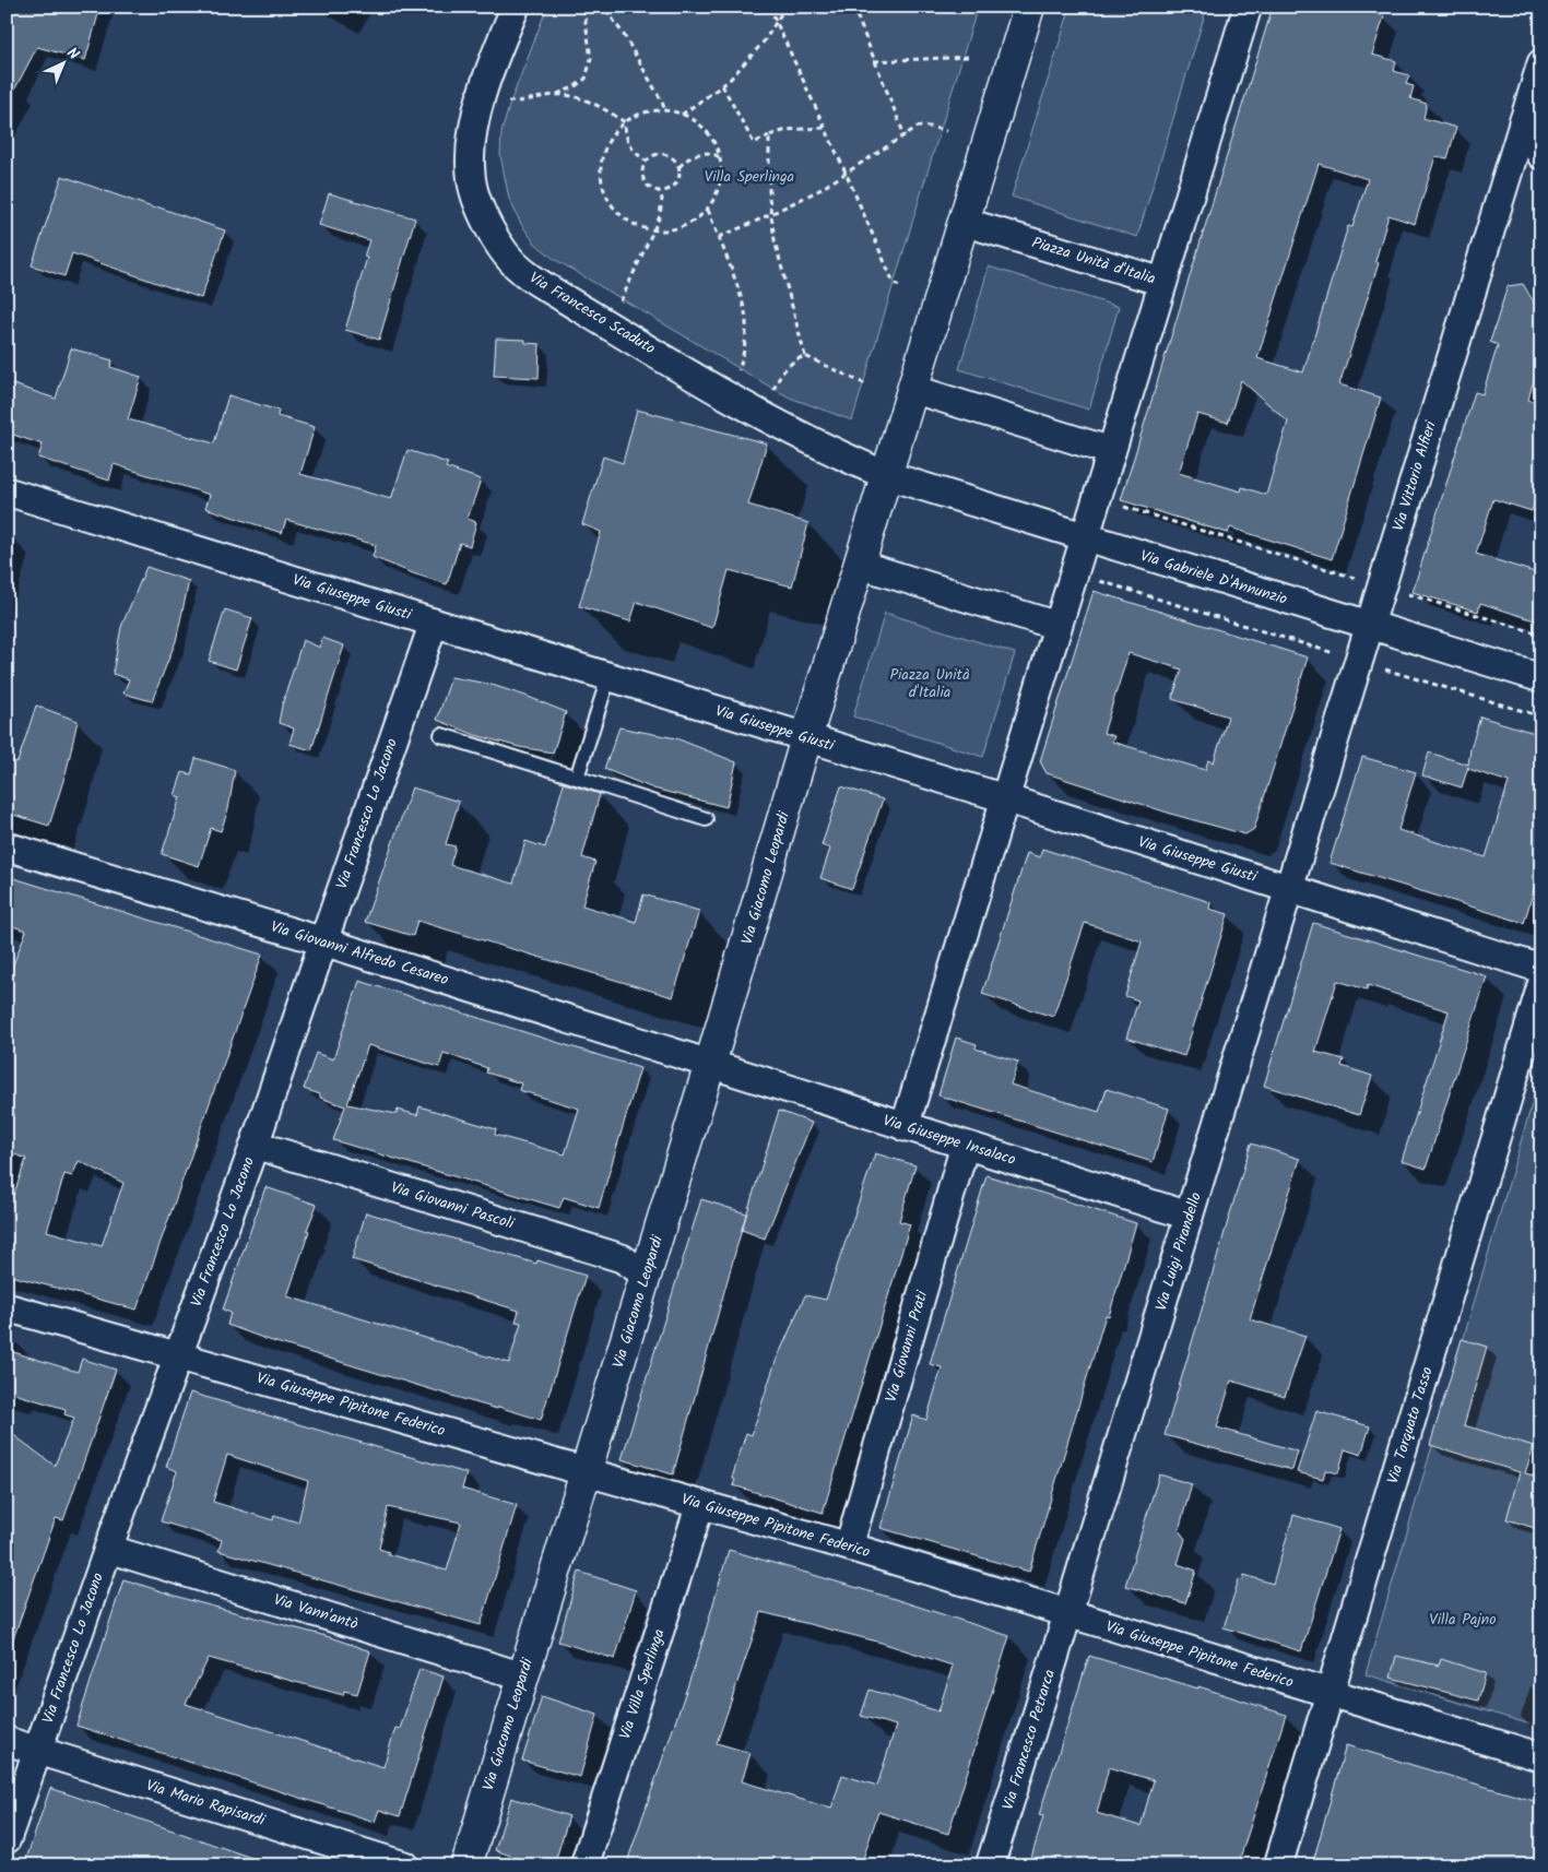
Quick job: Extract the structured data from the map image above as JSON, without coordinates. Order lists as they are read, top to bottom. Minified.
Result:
{"streets":{"street":["Piazza Unità d'Italia","Via Francesco Scaduto","Via Vittorio Alfieri","Via Gabriele D'Annunzio","Via Giuseppe Giusti","Via Francesco Lo Jacono","Via Giacomo Leopardi","Via Giovanni Alfredo Cesareo","Via Giuseppe Insalaco","Via Giovanni Pascoli","Via Luigi Pirandello","Via Giovanni Prati","Via Giuseppe Pipitone Federico","Via Torquato Tasso","Via Vann'antò","Via Villa Sperlinga","Via Francesco Petrarca","Via Mario Rapisardi"]},"crossings":[["Piazza Unità d'Italia","Via Gabriele D'Annunzio"],["Piazza Unità d'Italia","Via Giuseppe Giusti"],["Piazza Unità d'Italia","Via Giuseppe Insalaco"],["Via Francesco Scaduto","Via Gabriele D'Annunzio"],["Via Vittorio Alfieri","Via Gabriele D'Annunzio"],["Via Vittorio Alfieri","Via Giuseppe Giusti"],["Via Vittorio Alfieri","Via Luigi Pirandello"],["Via Giuseppe Giusti","Via Francesco Lo Jacono"],["Via Giuseppe Giusti","Via Giacomo Leopardi"],["Via Giuseppe Giusti","Via Luigi Pirandello"],["Via Francesco Lo Jacono","Via Giovanni Alfredo Cesareo"],["Via Francesco Lo Jacono","Via Giovanni Pascoli"],["Via Francesco Lo Jacono","Via Giuseppe Pipitone Federico"],["Via Francesco Lo Jacono","Via Vann'antò"],["Via Francesco Lo Jacono","Via Mario Rapisardi"],["Via Giacomo Leopardi","Via Giovanni Alfredo Cesareo"],["Via Giacomo Leopardi","Via Giuseppe Insalaco"],["Via Giacomo Leopardi","Via Giovanni Pascoli"],["Via Giacomo Leopardi","Via Giuseppe Pipitone Federico"],["Via Giacomo Leopardi","Via Vann'antò"],["Via Giovanni Alfredo Cesareo","Via Giuseppe Insalaco"],["Via Giuseppe Insalaco","Via Luigi Pirandello"],["Via Giuseppe Insalaco","Via Giovanni Prati"],["Via Luigi Pirandello","Via Giuseppe Pipitone Federico"],["Via Luigi Pirandello","Via Francesco Petrarca"],["Via Giovanni Prati","Via Giuseppe Pipitone Federico"],["Via Giuseppe Pipitone Federico","Via Torquato Tasso"],["Via Giuseppe Pipitone Federico","Via Villa Sperlinga"],["Via Giuseppe Pipitone Federico","Via Francesco Petrarca"]],"parks":["Villa Sperlinga","Piazza Unità d'Italia","Villa Pajno"],"north":"top right"}
